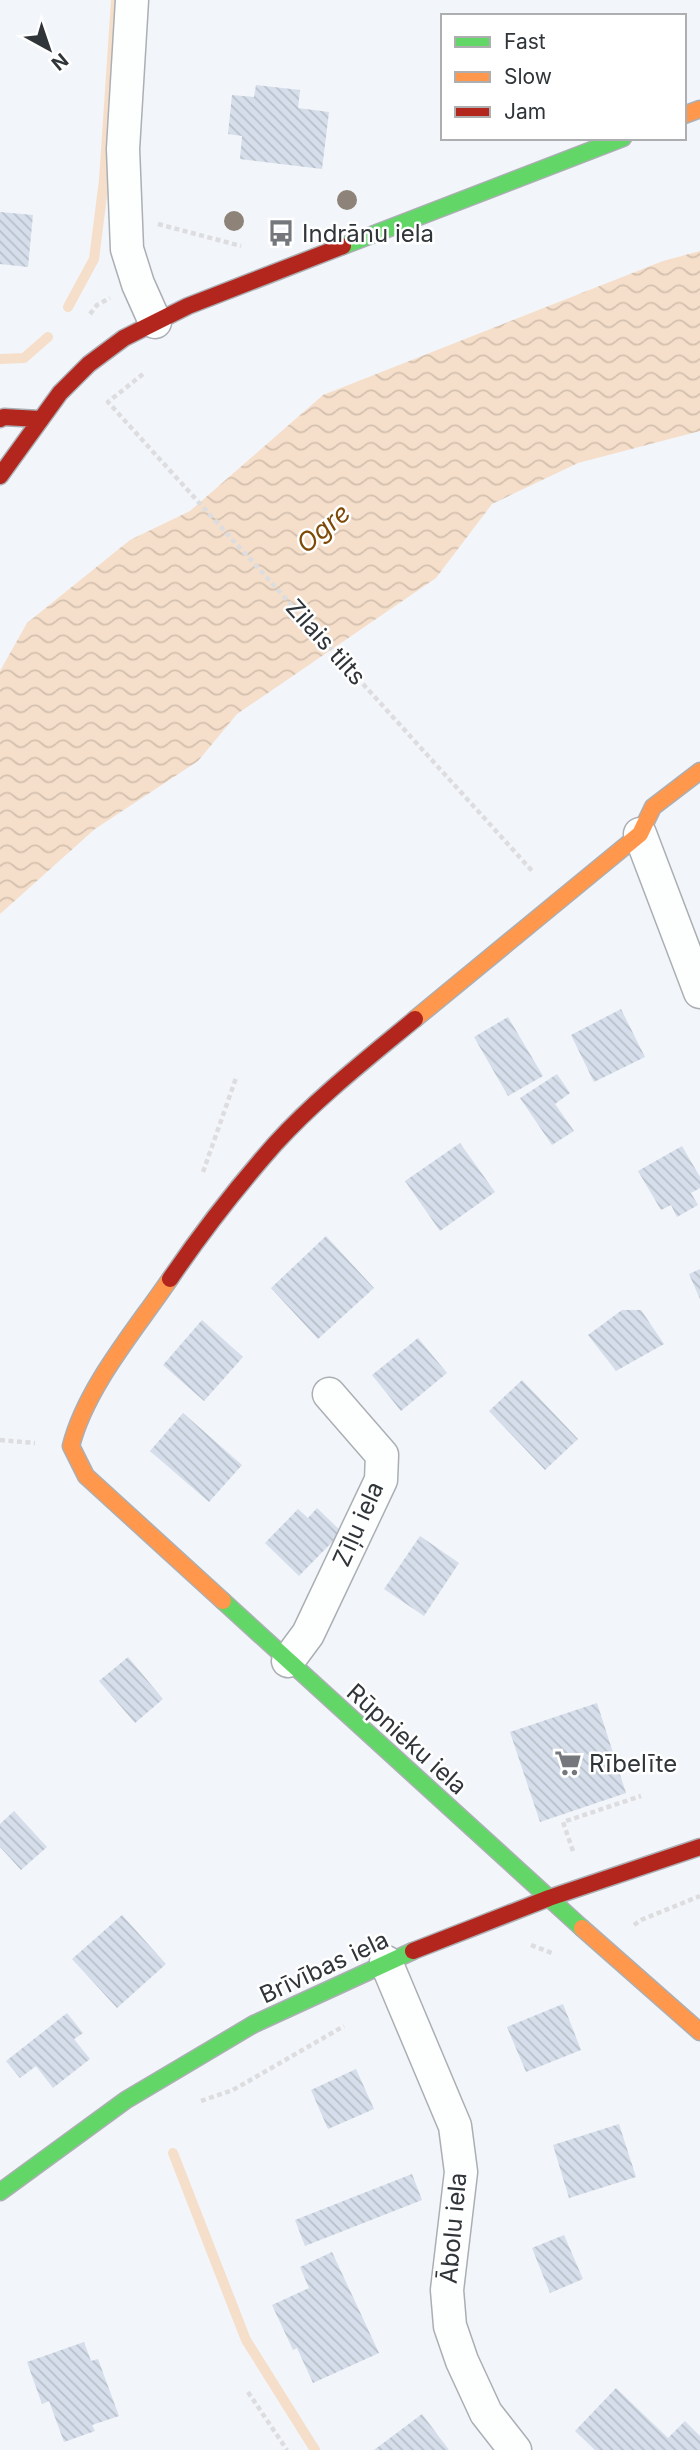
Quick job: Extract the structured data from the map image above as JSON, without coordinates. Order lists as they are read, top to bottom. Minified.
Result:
{"streets":{"street":["Zīļu iela","Rūpnieku iela","Brīvības iela","Ābolu iela"],"path":["Zilais tilts"]},"crossings":[["Zīļu iela","Rūpnieku iela"],["Rūpnieku iela","Brīvības iela"],["Brīvības iela","Ābolu iela"]],"water":["Ogre"],"places":{"bus stop":["Indrānu iela"],"supermarket":["Rībelīte"]},"legend":["Fast","Slow","Jam"],"north":"bottom right"}
